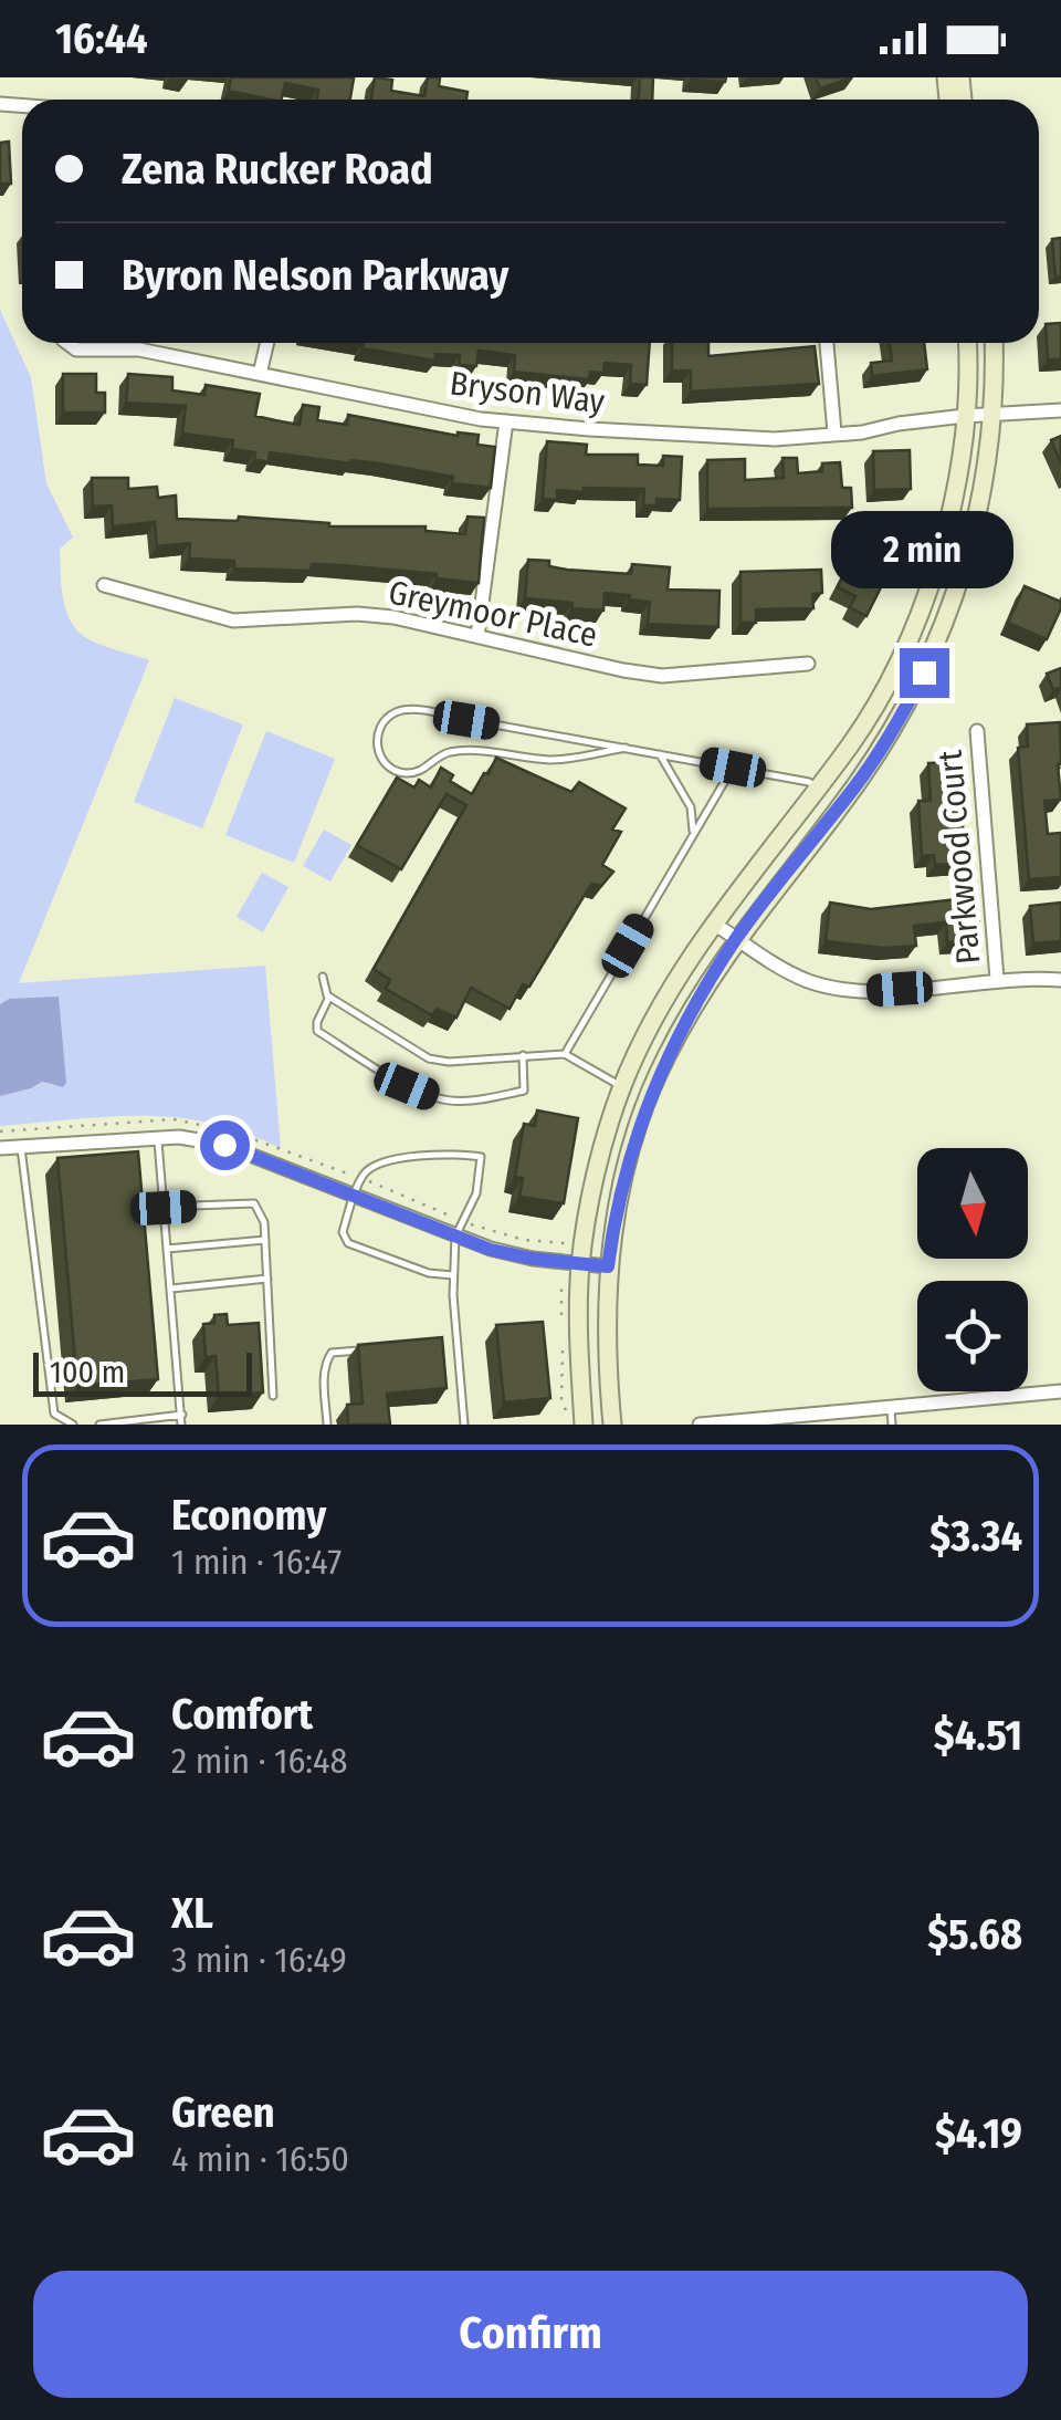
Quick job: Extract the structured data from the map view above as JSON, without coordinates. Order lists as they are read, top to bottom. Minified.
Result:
{"streets":{"street":["Bryson Way","Greymoor Place","Parkwood Court"]},"scale_bar":"100 m","north":"bottom","page":{"status":"16:44","banner":["Zena Rucker Road","Byron Nelson Parkway"],"bubble":"2 min","scale":"100 m","list":[{"name":"Economy","note":"1 min · 16:47","value":"$3.34"},{"name":"Comfort","note":"2 min · 16:48","value":"$4.51"},{"name":"XL","note":"3 min · 16:49","value":"$5.68"},{"name":"Green","note":"4 min · 16:50","value":"$4.19"}],"buttons":"Confirm"}}
